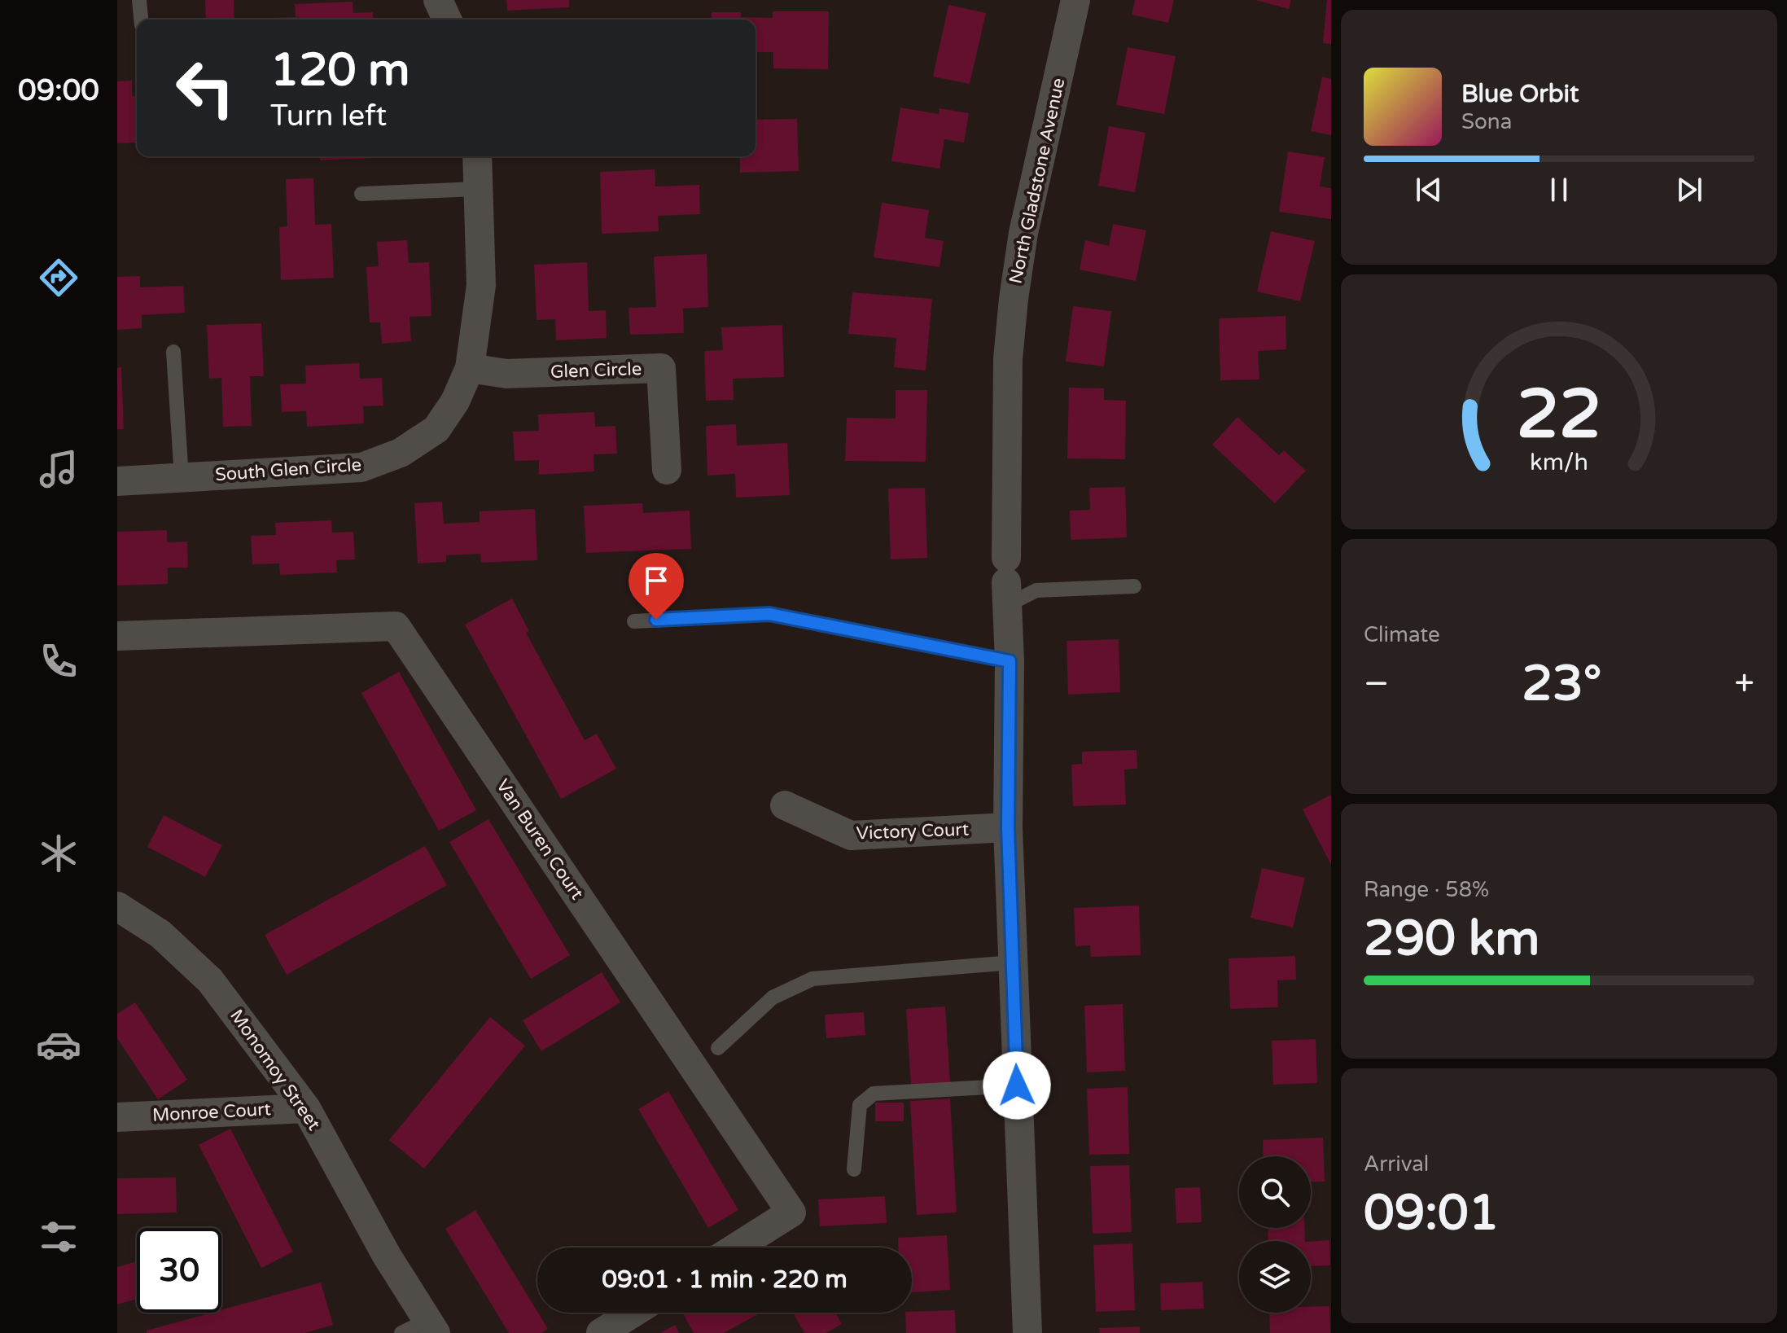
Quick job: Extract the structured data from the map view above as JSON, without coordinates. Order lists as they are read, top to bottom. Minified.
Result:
{"streets":{"street":["North Gladstone Avenue","Glen Circle","South Glen Circle","Victory Court","Van Buren Court","Monomoy Street","Monroe Court"]},"crossings":[["North Gladstone Avenue","Victory Court"],["Glen Circle","South Glen Circle"],["Monomoy Street","Monroe Court"]],"page":{"tabs":"09:00","turn":["120 m","Turn left"],"song":["Blue Orbit","Sona"],"tile":["Climate",["Range · 58%","290 km"],["Arrival","09:01"]],"heat":["−","23°","+"],"limit":"30","trip":"09:01 · 1 min · 220 m","gauge":["22","km/h"]}}
